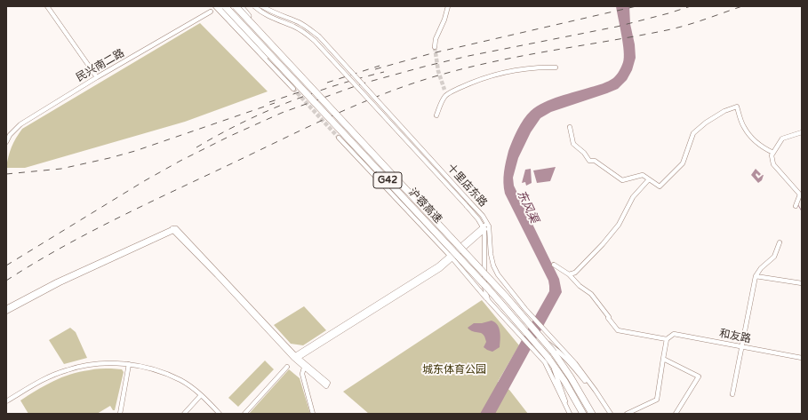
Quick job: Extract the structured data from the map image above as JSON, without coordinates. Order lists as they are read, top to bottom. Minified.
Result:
{"streets":{"highway":["G42","沪蓉高速"],"street":["民兴南二路","十里店东路","和友路"]},"water":["东风渠"],"parks":["城东体育公园"]}
